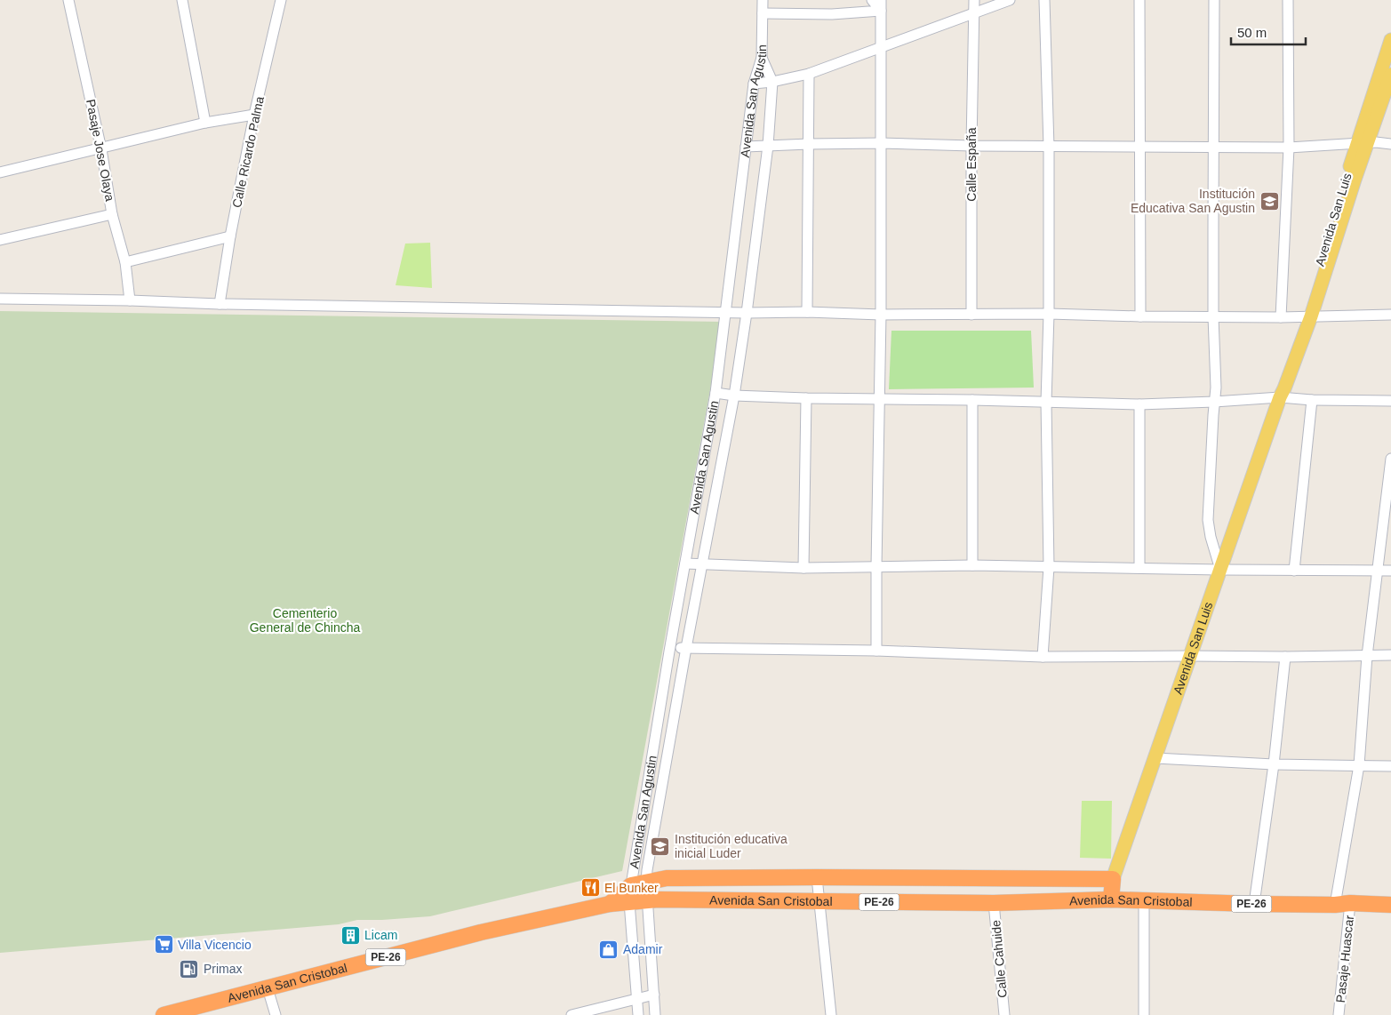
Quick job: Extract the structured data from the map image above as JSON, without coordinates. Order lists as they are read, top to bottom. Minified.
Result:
{"streets":{"highway":["Avenida San Agustin","Avenida San Luis","Avenida San Cristobal","PE-26"],"street":["Pasaje Jose Olaya","Calle Ricardo Palma","Calle España","Calle Cahuide","Pasaje Huascar"]},"crossings":[["Avenida San Agustin","Avenida San Cristobal"],["Avenida San Luis","Avenida San Cristobal"],["Avenida San Cristobal","Calle Cahuide"],["Avenida San Cristobal","Pasaje Huascar"]],"parks":["Cementerio General de Chincha"],"places":{"school or university":["Institución Educativa San Agustin","Institución educativa inicial Luder"],"restaurant":["El Bunker"],"building":["Licam"],"supermarket":["Villa Vicencio"],"shop":["Adamir"],"fuel station":["Primax"]},"scale_bar":"50 m"}
